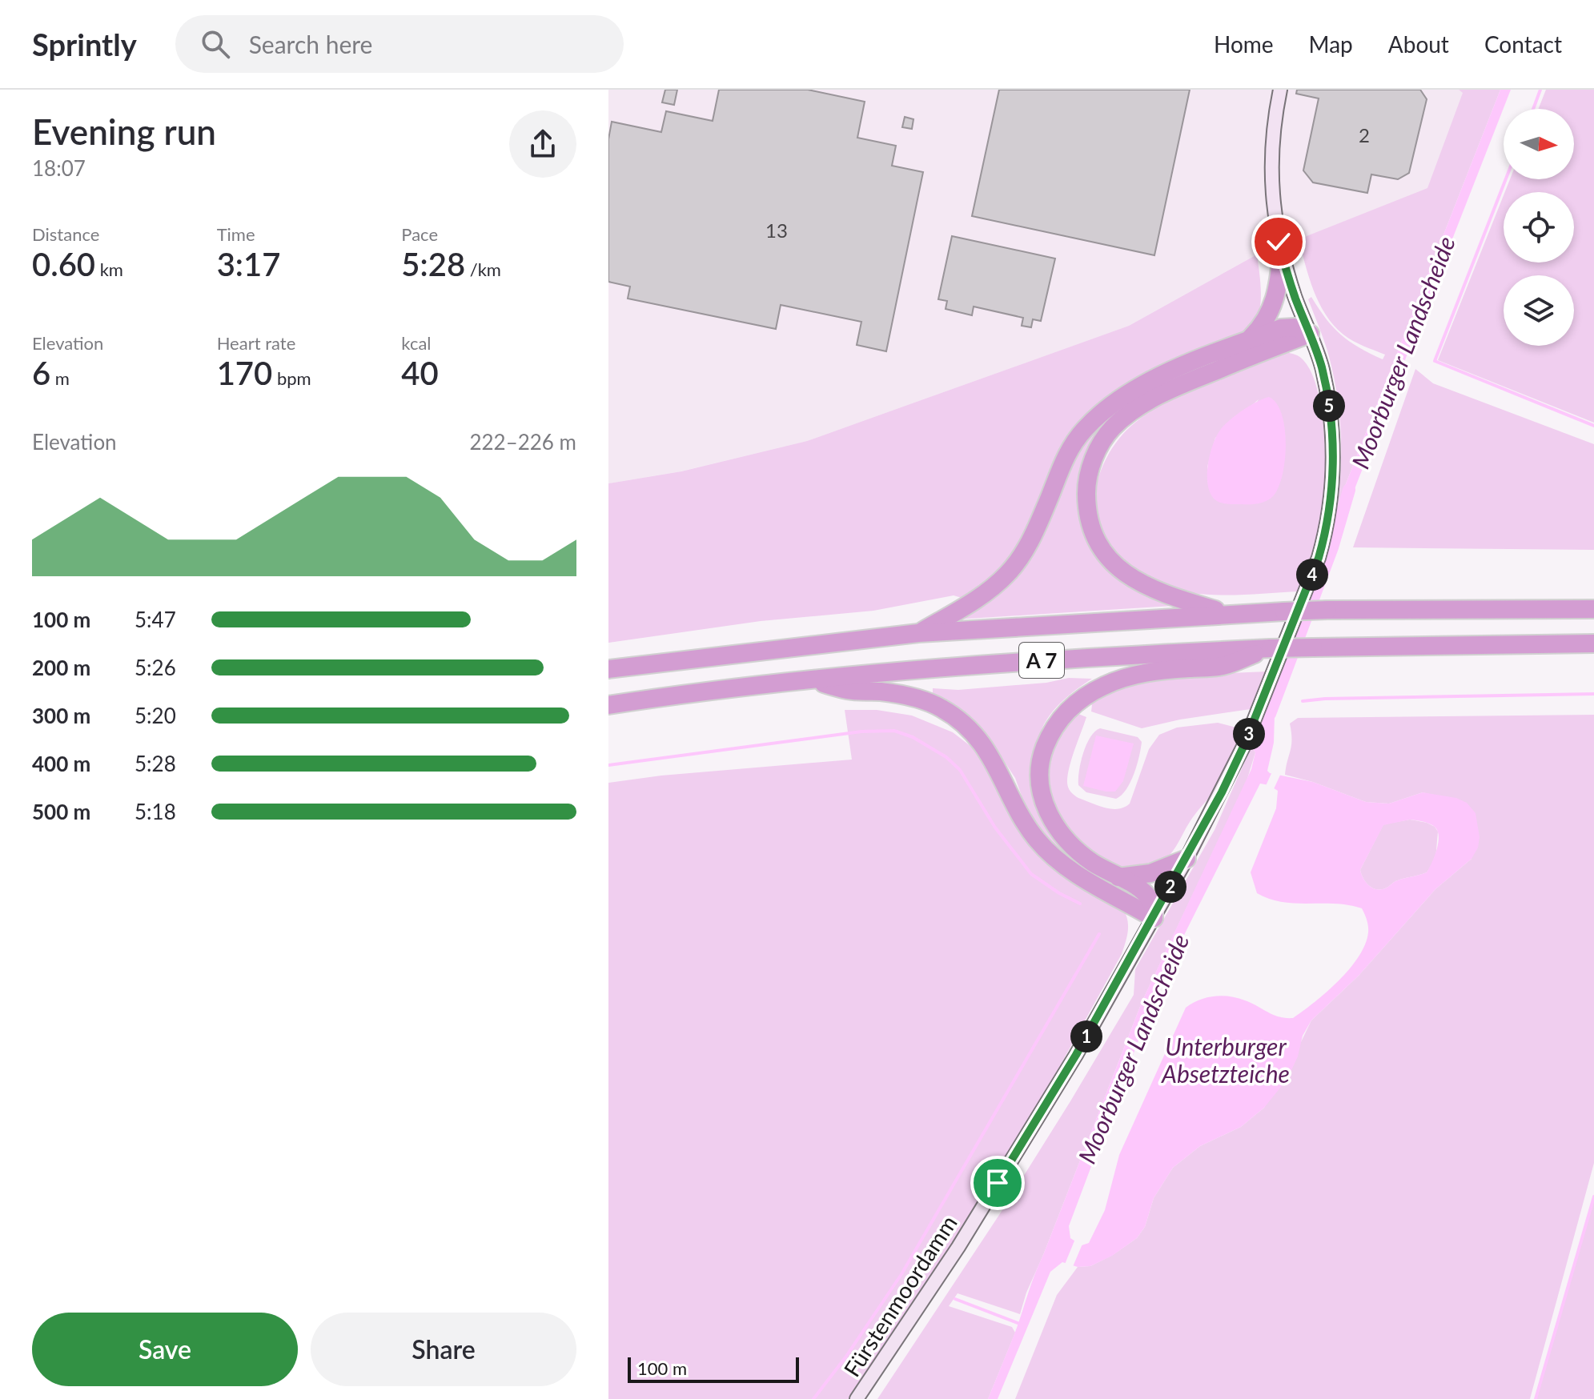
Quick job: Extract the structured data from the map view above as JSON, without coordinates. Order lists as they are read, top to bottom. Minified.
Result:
{"streets":{"highway":["A 7"],"main road":["Fürstenmoordamm"]},"water":["Moorburger Landscheide","Unterburger Absetzteiche"],"house_numbers":["2","13"],"scale_bar":"100 m","north":"right","page":{"header":"Sprintly","search":"Search here","nav":["Home","Map","About","Contact"],"heading":["Evening run","18:07"],"stats":[["Distance","0.60 km"],["Time","3:17"],["Pace","5:28 /km"],["Elevation","6 m"],["Heart rate","170 bpm"],["kcal","40"]],"pins":["5","4","3","2","1"],"chart":["Elevation","222–226 m"],"list":[{"name":"100 m","note":"5:47"},{"name":"200 m","note":"5:26"},{"name":"300 m","note":"5:20"},{"name":"400 m","note":"5:28"},{"name":"500 m","note":"5:18"}],"buttons":["Save","Share"],"scale":"100 m"}}
